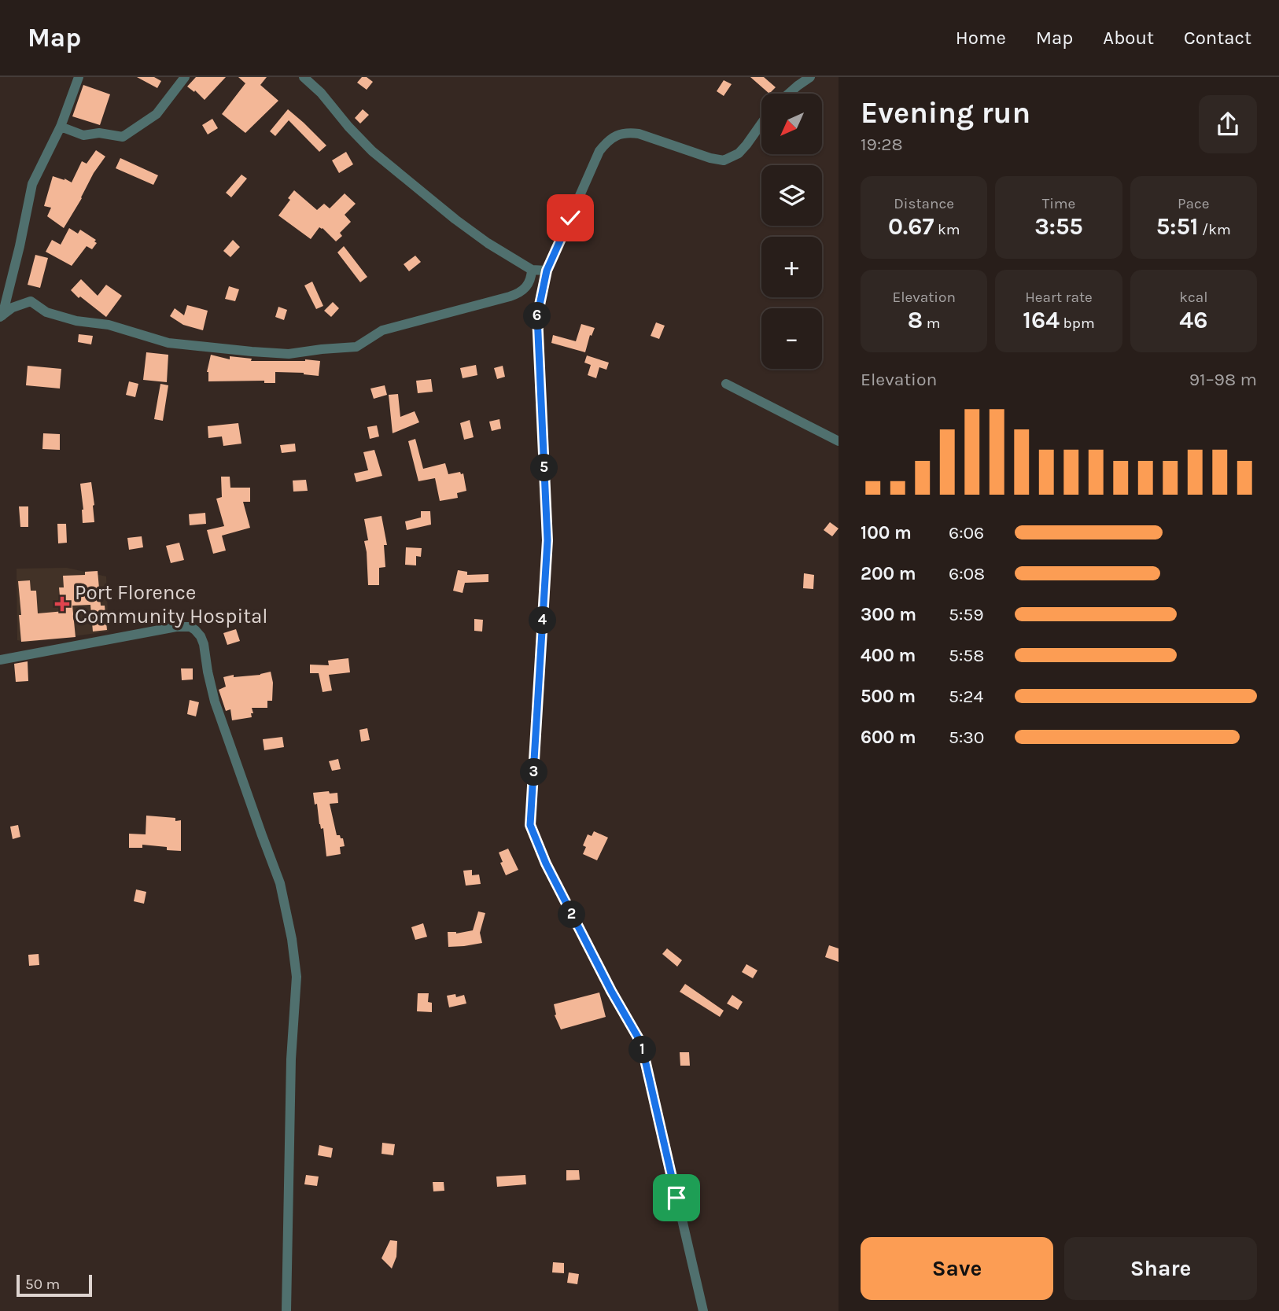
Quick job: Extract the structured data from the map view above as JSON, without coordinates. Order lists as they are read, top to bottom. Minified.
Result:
{"places":{"health":["Port Florence Community Hospital"]},"scale_bar":"50 m","north":"bottom left","page":{"header":"Map","nav":["Home","Map","About","Contact"],"heading":["Evening run","19:28"],"map_buttons":["+","−"],"stats":[["Distance","0.67 km"],["Time","3:55"],["Pace","5:51 /km"],["Elevation","8 m"],["Heart rate","164 bpm"],["kcal","46"]],"pins":["6","5","4","3","2","1"],"chart":["Elevation","91–98 m"],"list":[{"name":"100 m","note":"6:06"},{"name":"200 m","note":"6:08"},{"name":"300 m","note":"5:59"},{"name":"400 m","note":"5:58"},{"name":"500 m","note":"5:24"},{"name":"600 m","note":"5:30"}],"buttons":["Save","Share"],"scale":"50 m"}}
